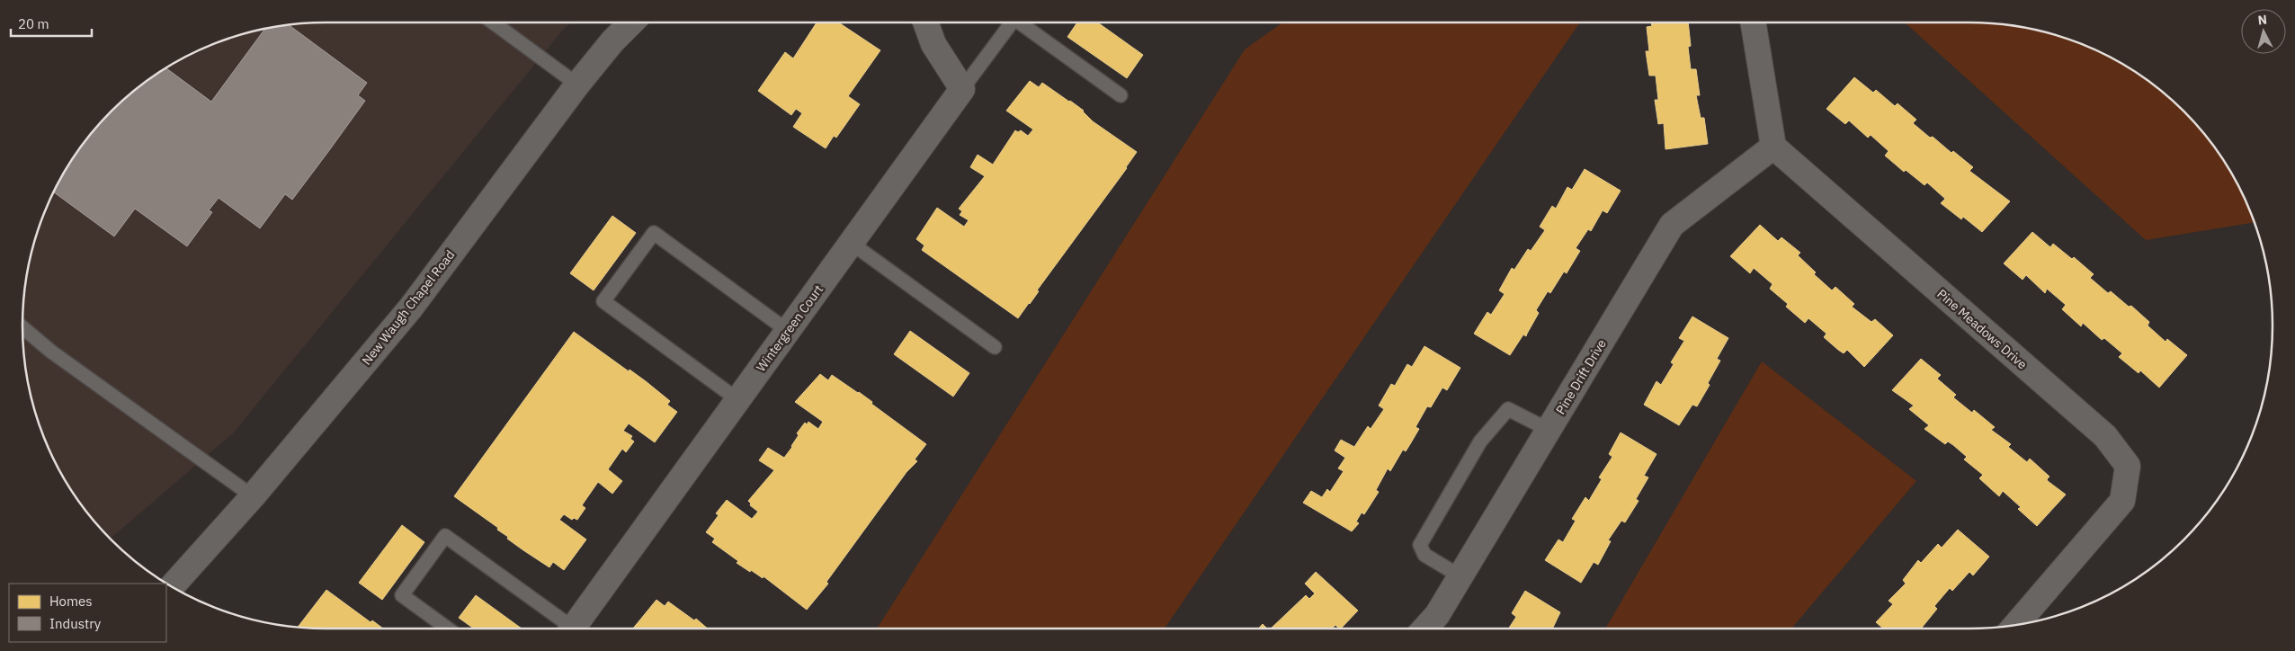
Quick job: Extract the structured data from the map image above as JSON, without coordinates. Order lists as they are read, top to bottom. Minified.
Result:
{"streets":{"street":["New Waugh Chapel Road","Wintergreen Court","Pine Meadows Drive","Pine Drift Drive"]},"crossings":[["Pine Meadows Drive","Pine Drift Drive"]],"legend":["Homes","Industry"],"scale_bar":"20 m","north":"top"}
